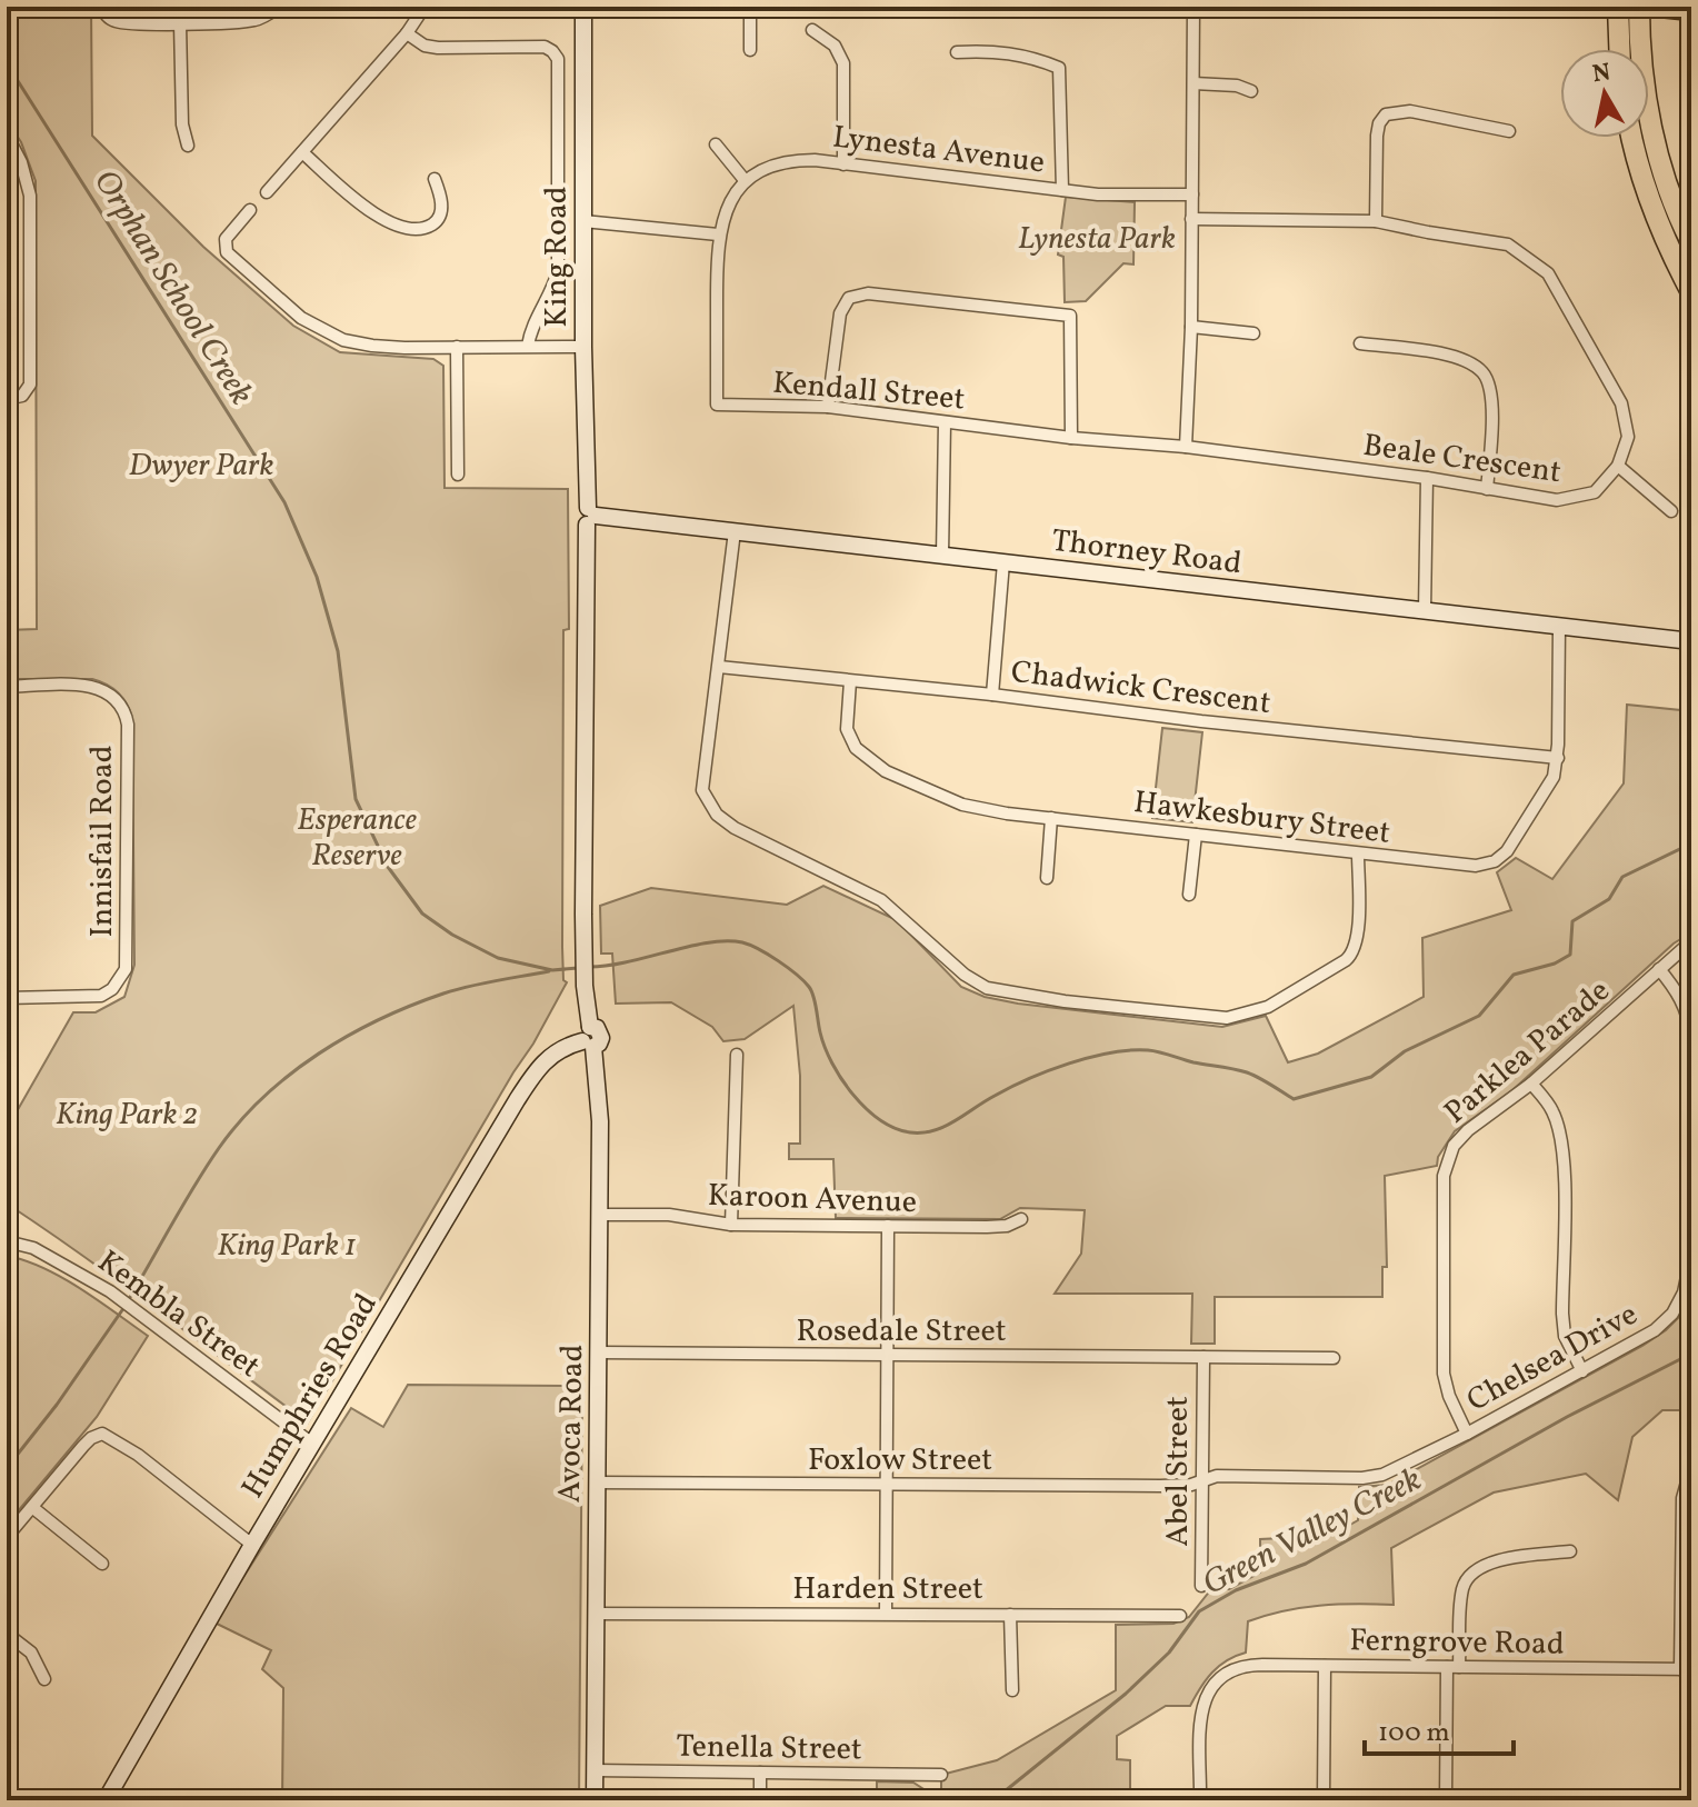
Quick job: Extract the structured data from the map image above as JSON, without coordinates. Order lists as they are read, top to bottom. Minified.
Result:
{"streets":{"street":["Lynesta Avenue","King Road","Kendall Street","Beale Crescent","Thorney Road","Chadwick Crescent","Hawkesbury Street","Innisfail Road","Parklea Parade","Karoon Avenue","Kembla Street","Rosedale Street","Chelsea Drive","Humphries Road","Avoca Road","Foxlow Street","Abel Street","Harden Street","Ferngrove Road","Tenella Street"]},"crossings":[["King Road","Thorney Road"],["King Road","Avoca Road"],["Kendall Street","Beale Crescent"],["Thorney Road","Hawkesbury Street"],["Chadwick Crescent","Hawkesbury Street"],["Parklea Parade","Chelsea Drive"],["Karoon Avenue","Avoca Road"],["Kembla Street","Humphries Road"],["Rosedale Street","Avoca Road"],["Rosedale Street","Abel Street"],["Chelsea Drive","Foxlow Street"],["Chelsea Drive","Abel Street"],["Humphries Road","Avoca Road"],["Avoca Road","Foxlow Street"],["Avoca Road","Harden Street"],["Avoca Road","Tenella Street"],["Foxlow Street","Abel Street"]],"water":["Orphan School Creek","Green Valley Creek"],"parks":["Lynesta Park","Dwyer Park","Esperance Reserve","King Park 2","King Park 1"],"scale_bar":"100 m","north":"top"}
